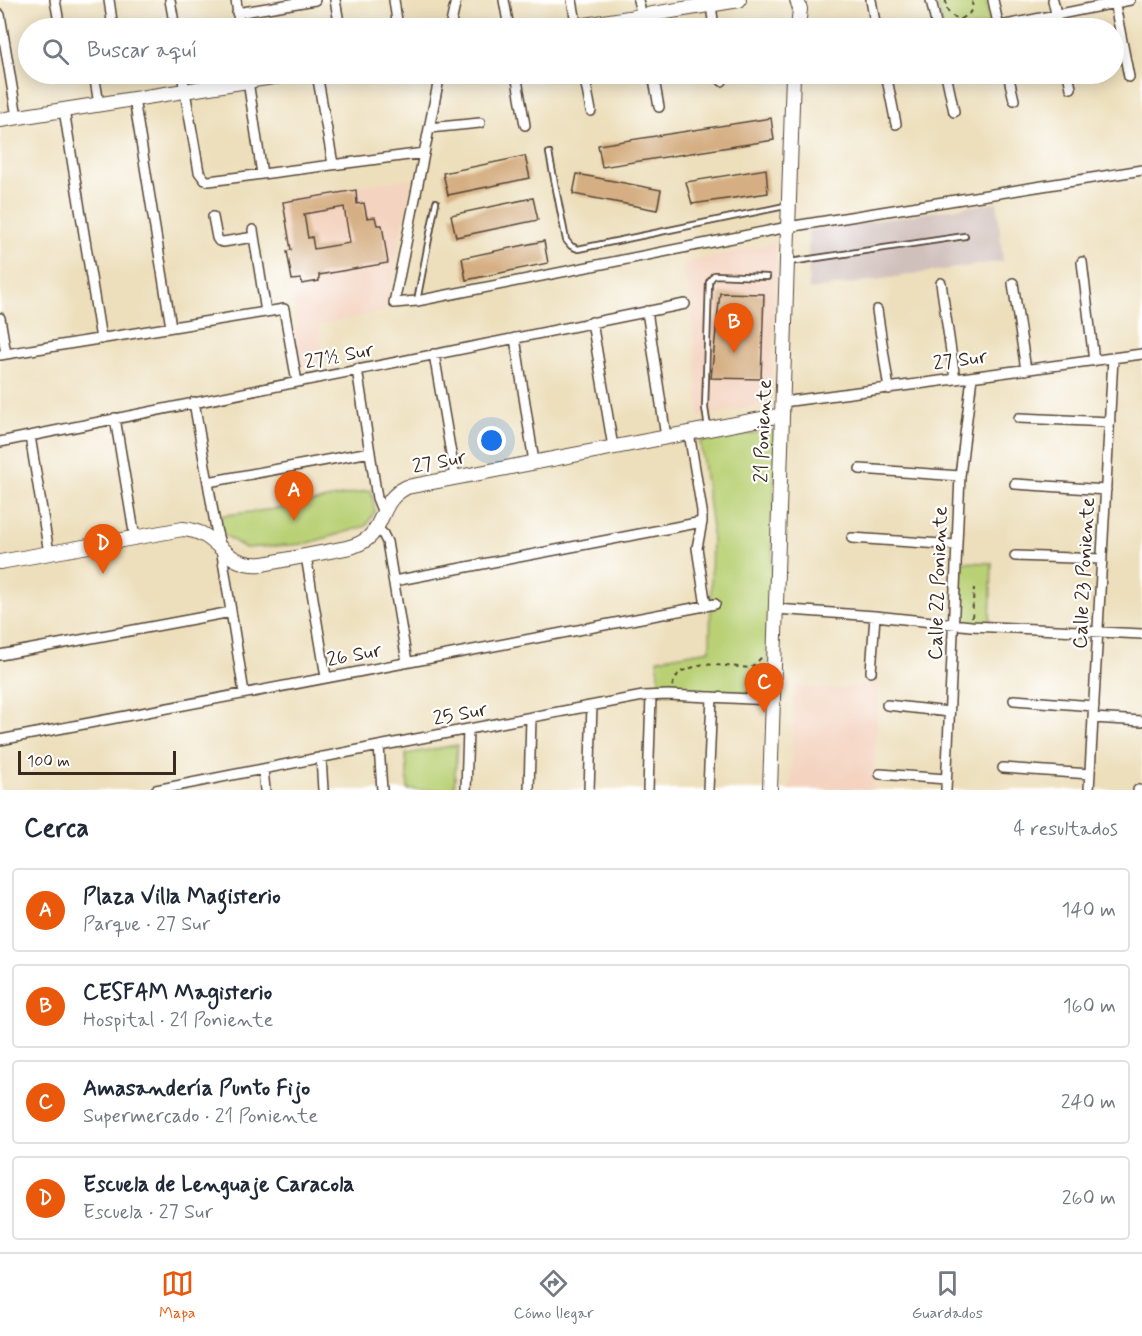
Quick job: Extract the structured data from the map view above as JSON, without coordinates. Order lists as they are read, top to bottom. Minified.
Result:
{"streets":{"street":["27½ Sur","27 Sur","21 Poniente","Calle 23 Poniente","Calle 22 Poniente","26 Sur","25 Sur"]},"crossings":[["27 Sur","21 Poniente"],["27 Sur","Calle 23 Poniente"],["27 Sur","Calle 22 Poniente"],["21 Poniente","25 Sur"]],"scale_bar":"100 m","page":{"search":"Buscar aquí","pins":["B","A","D","C"],"scale":"100 m","heading":["Cerca","4 resultados"],"list":[{"mark":"A","name":"Plaza Villa Magisterio","note":"Parque · 27 Sur","value":"140 m"},{"mark":"B","name":"CESFAM Magisterio","note":"Hospital · 21 Poniente","value":"160 m"},{"mark":"C","name":"Amasandería Punto Fijo","note":"Supermercado · 21 Poniente","value":"240 m"},{"mark":"D","name":"Escuela de Lenguaje Caracola","note":"Escuela · 27 Sur","value":"260 m"}],"nav":["Mapa","Cómo llegar","Guardados"]}}
